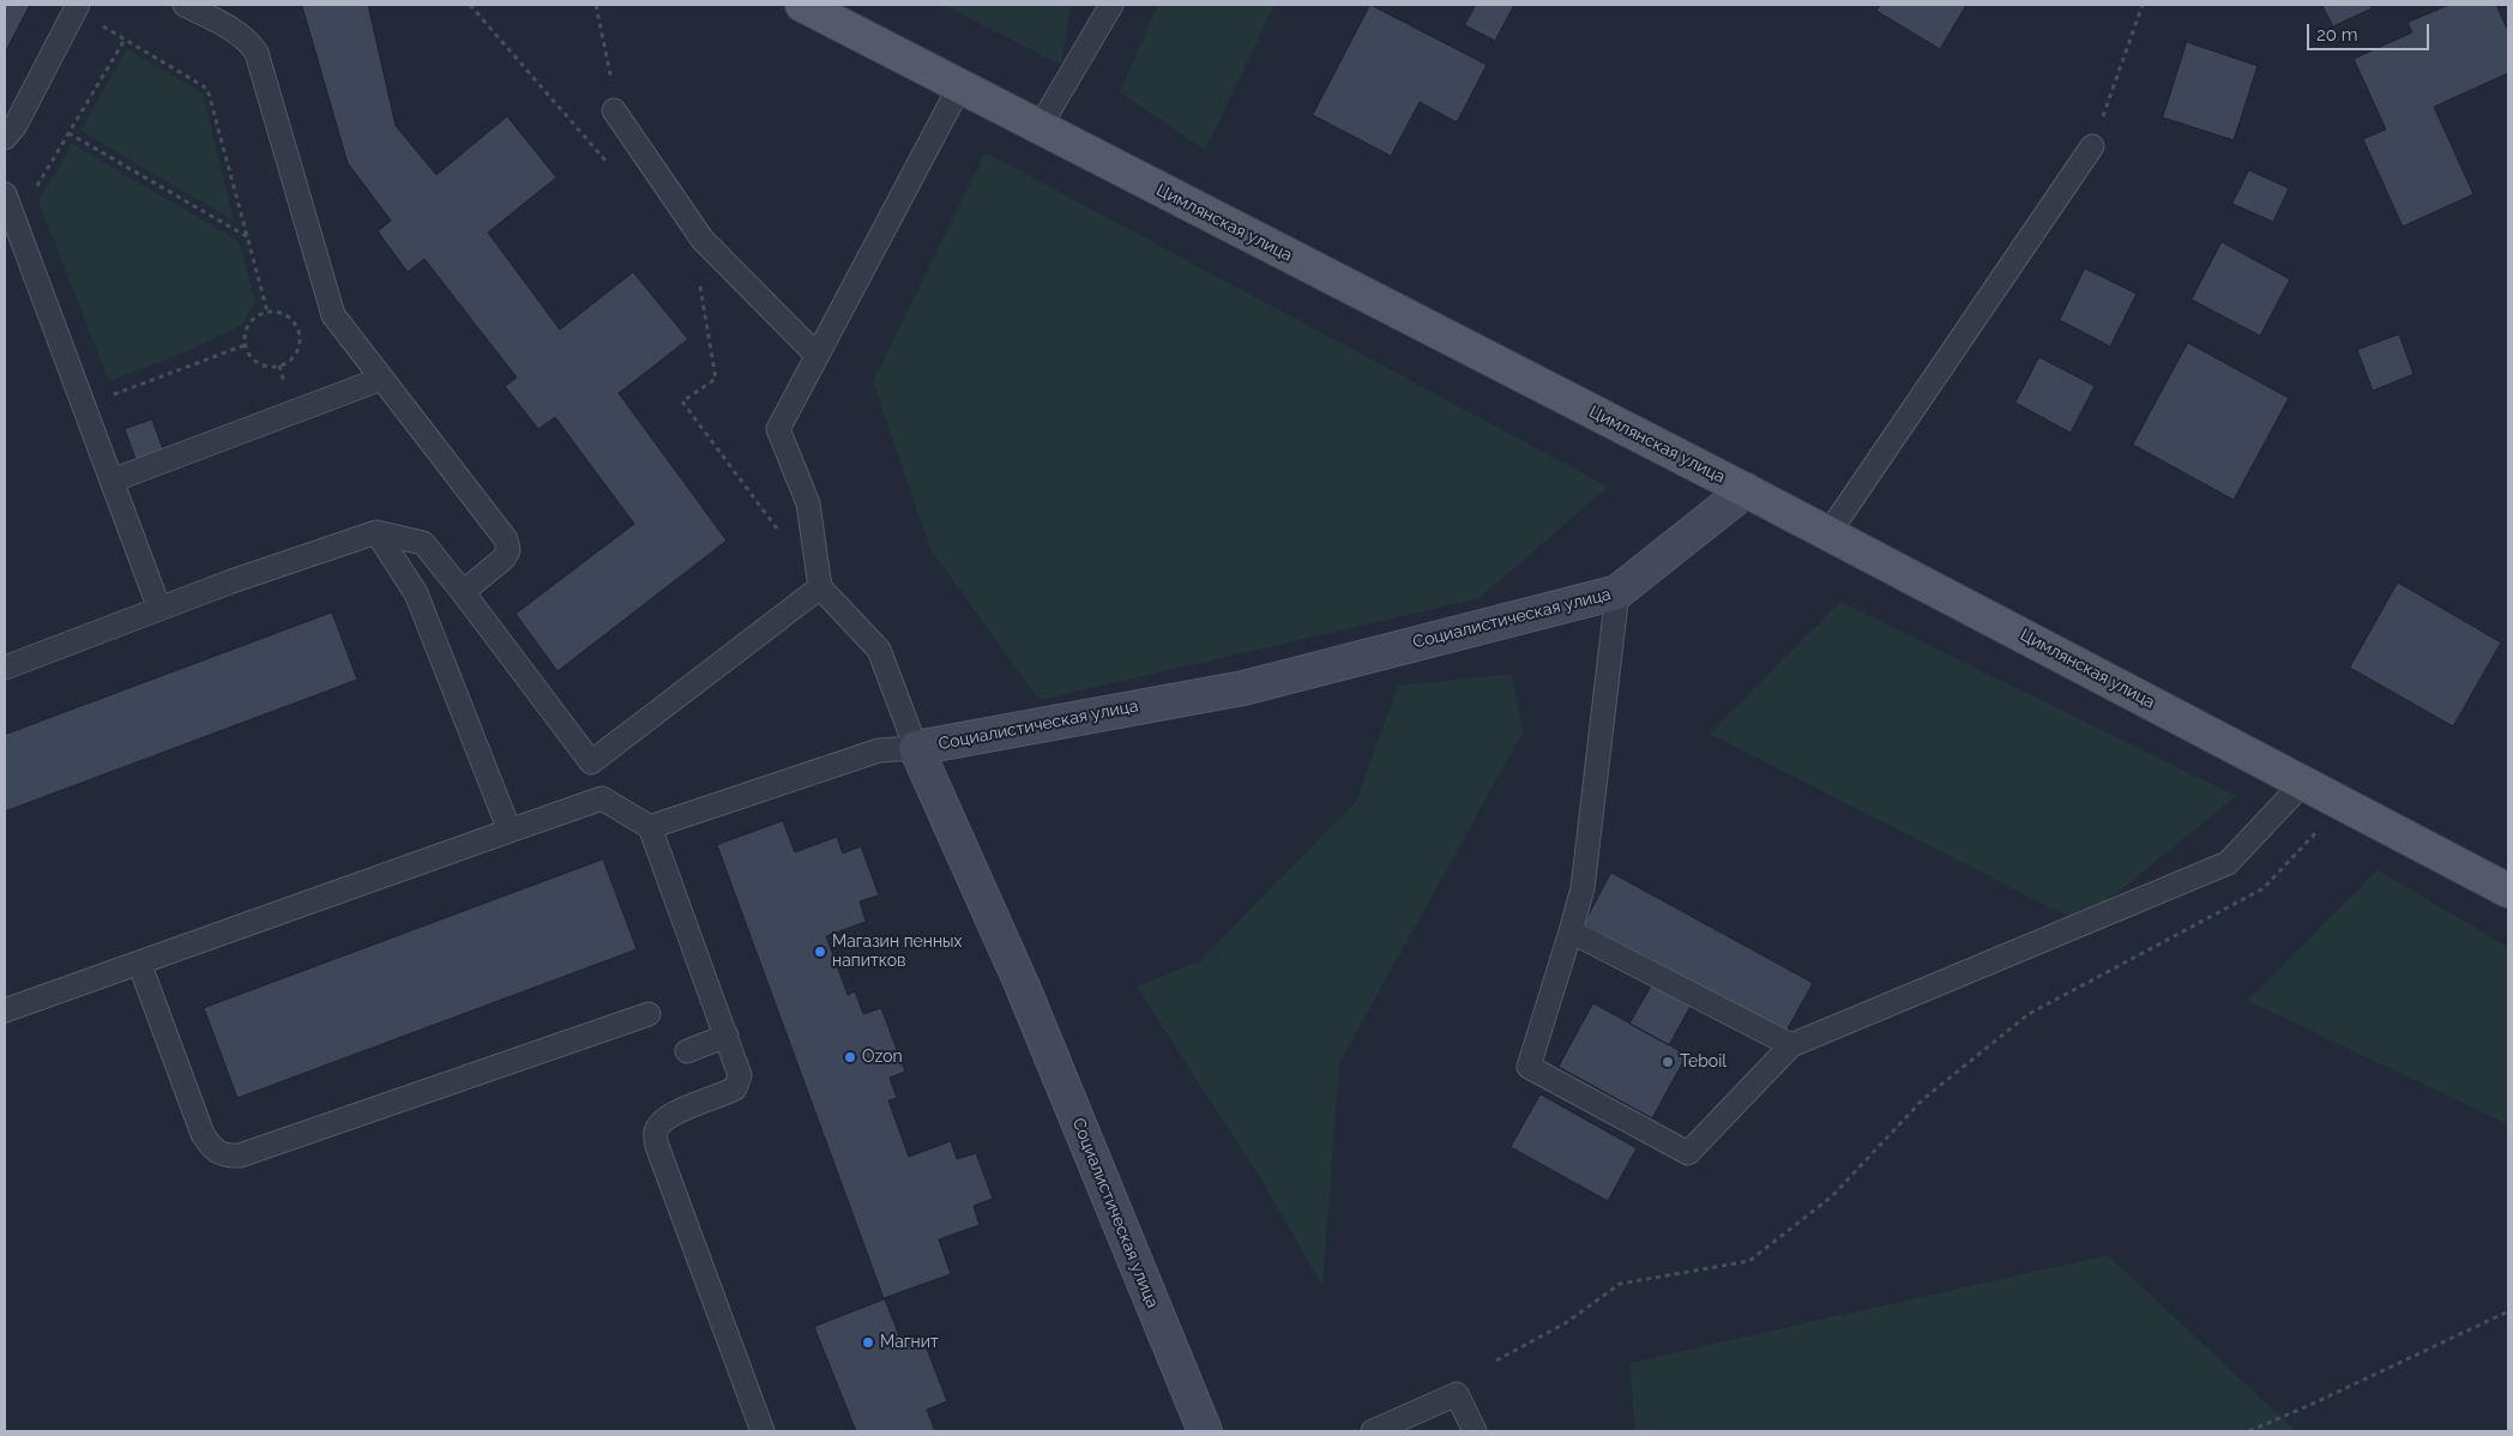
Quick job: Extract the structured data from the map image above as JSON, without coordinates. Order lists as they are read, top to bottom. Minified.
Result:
{"streets":{"main road":["Цимлянская улица"],"street":["Социалистическая улица"]},"crossings":[["Цимлянская улица","Социалистическая улица"]],"places":["Магазин пенных напитков","Ozon","Teboil","Магнит"],"scale_bar":"20 m"}
